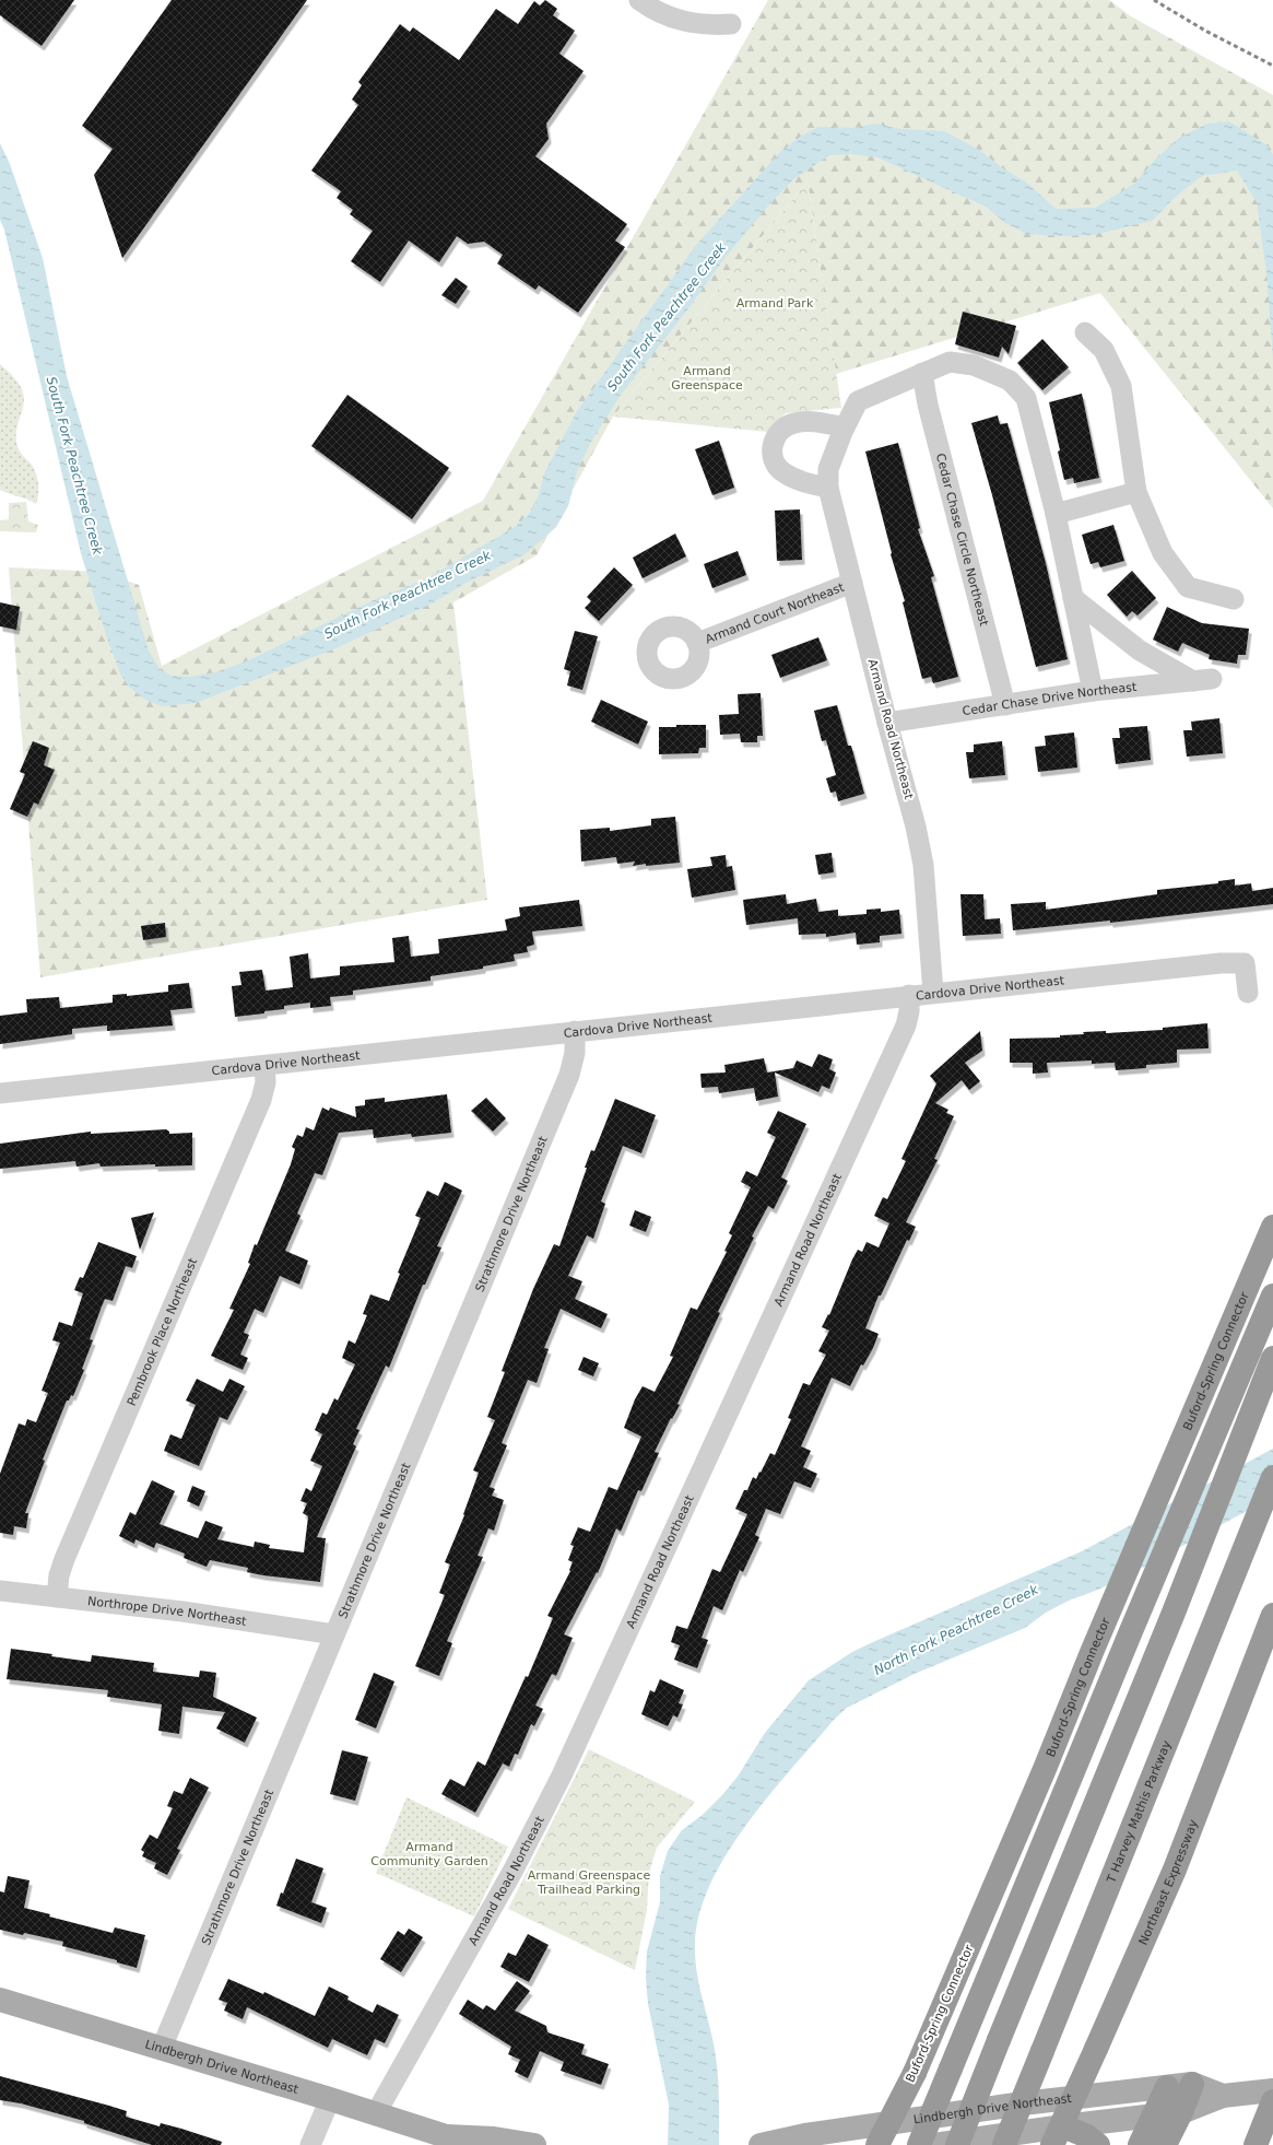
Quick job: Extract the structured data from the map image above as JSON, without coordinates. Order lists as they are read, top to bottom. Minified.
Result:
{"streets":{"highway":["Buford-Spring Connector","T Harvey Mathis Parkway","Northeast Expressway"],"main road":["Lindbergh Drive Northeast"],"street":["Cedar Chase Circle Northeast","Armand Court Northeast","Cedar Chase Drive Northeast","Armand Road Northeast","Cardova Drive Northeast","Strathmore Drive Northeast","Pembrook Place Northeast","Northrope Drive Northeast"]},"crossings":[["Cedar Chase Circle Northeast","Cedar Chase Drive Northeast"],["Armand Court Northeast","Armand Road Northeast"],["Cedar Chase Drive Northeast","Armand Road Northeast"],["Armand Road Northeast","Cardova Drive Northeast"],["Armand Road Northeast","Lindbergh Drive Northeast"],["Cardova Drive Northeast","Strathmore Drive Northeast"],["Cardova Drive Northeast","Pembrook Place Northeast"],["Strathmore Drive Northeast","Northrope Drive Northeast"],["Strathmore Drive Northeast","Lindbergh Drive Northeast"],["Pembrook Place Northeast","Northrope Drive Northeast"],["Northeast Expressway","Lindbergh Drive Northeast"]],"water":["South Fork Peachtree Creek","North Fork Peachtree Creek"],"parks":["Armand Park","Armand Greenspace","Armand Community Garden","Armand Greenspace Trailhead Parking"]}
